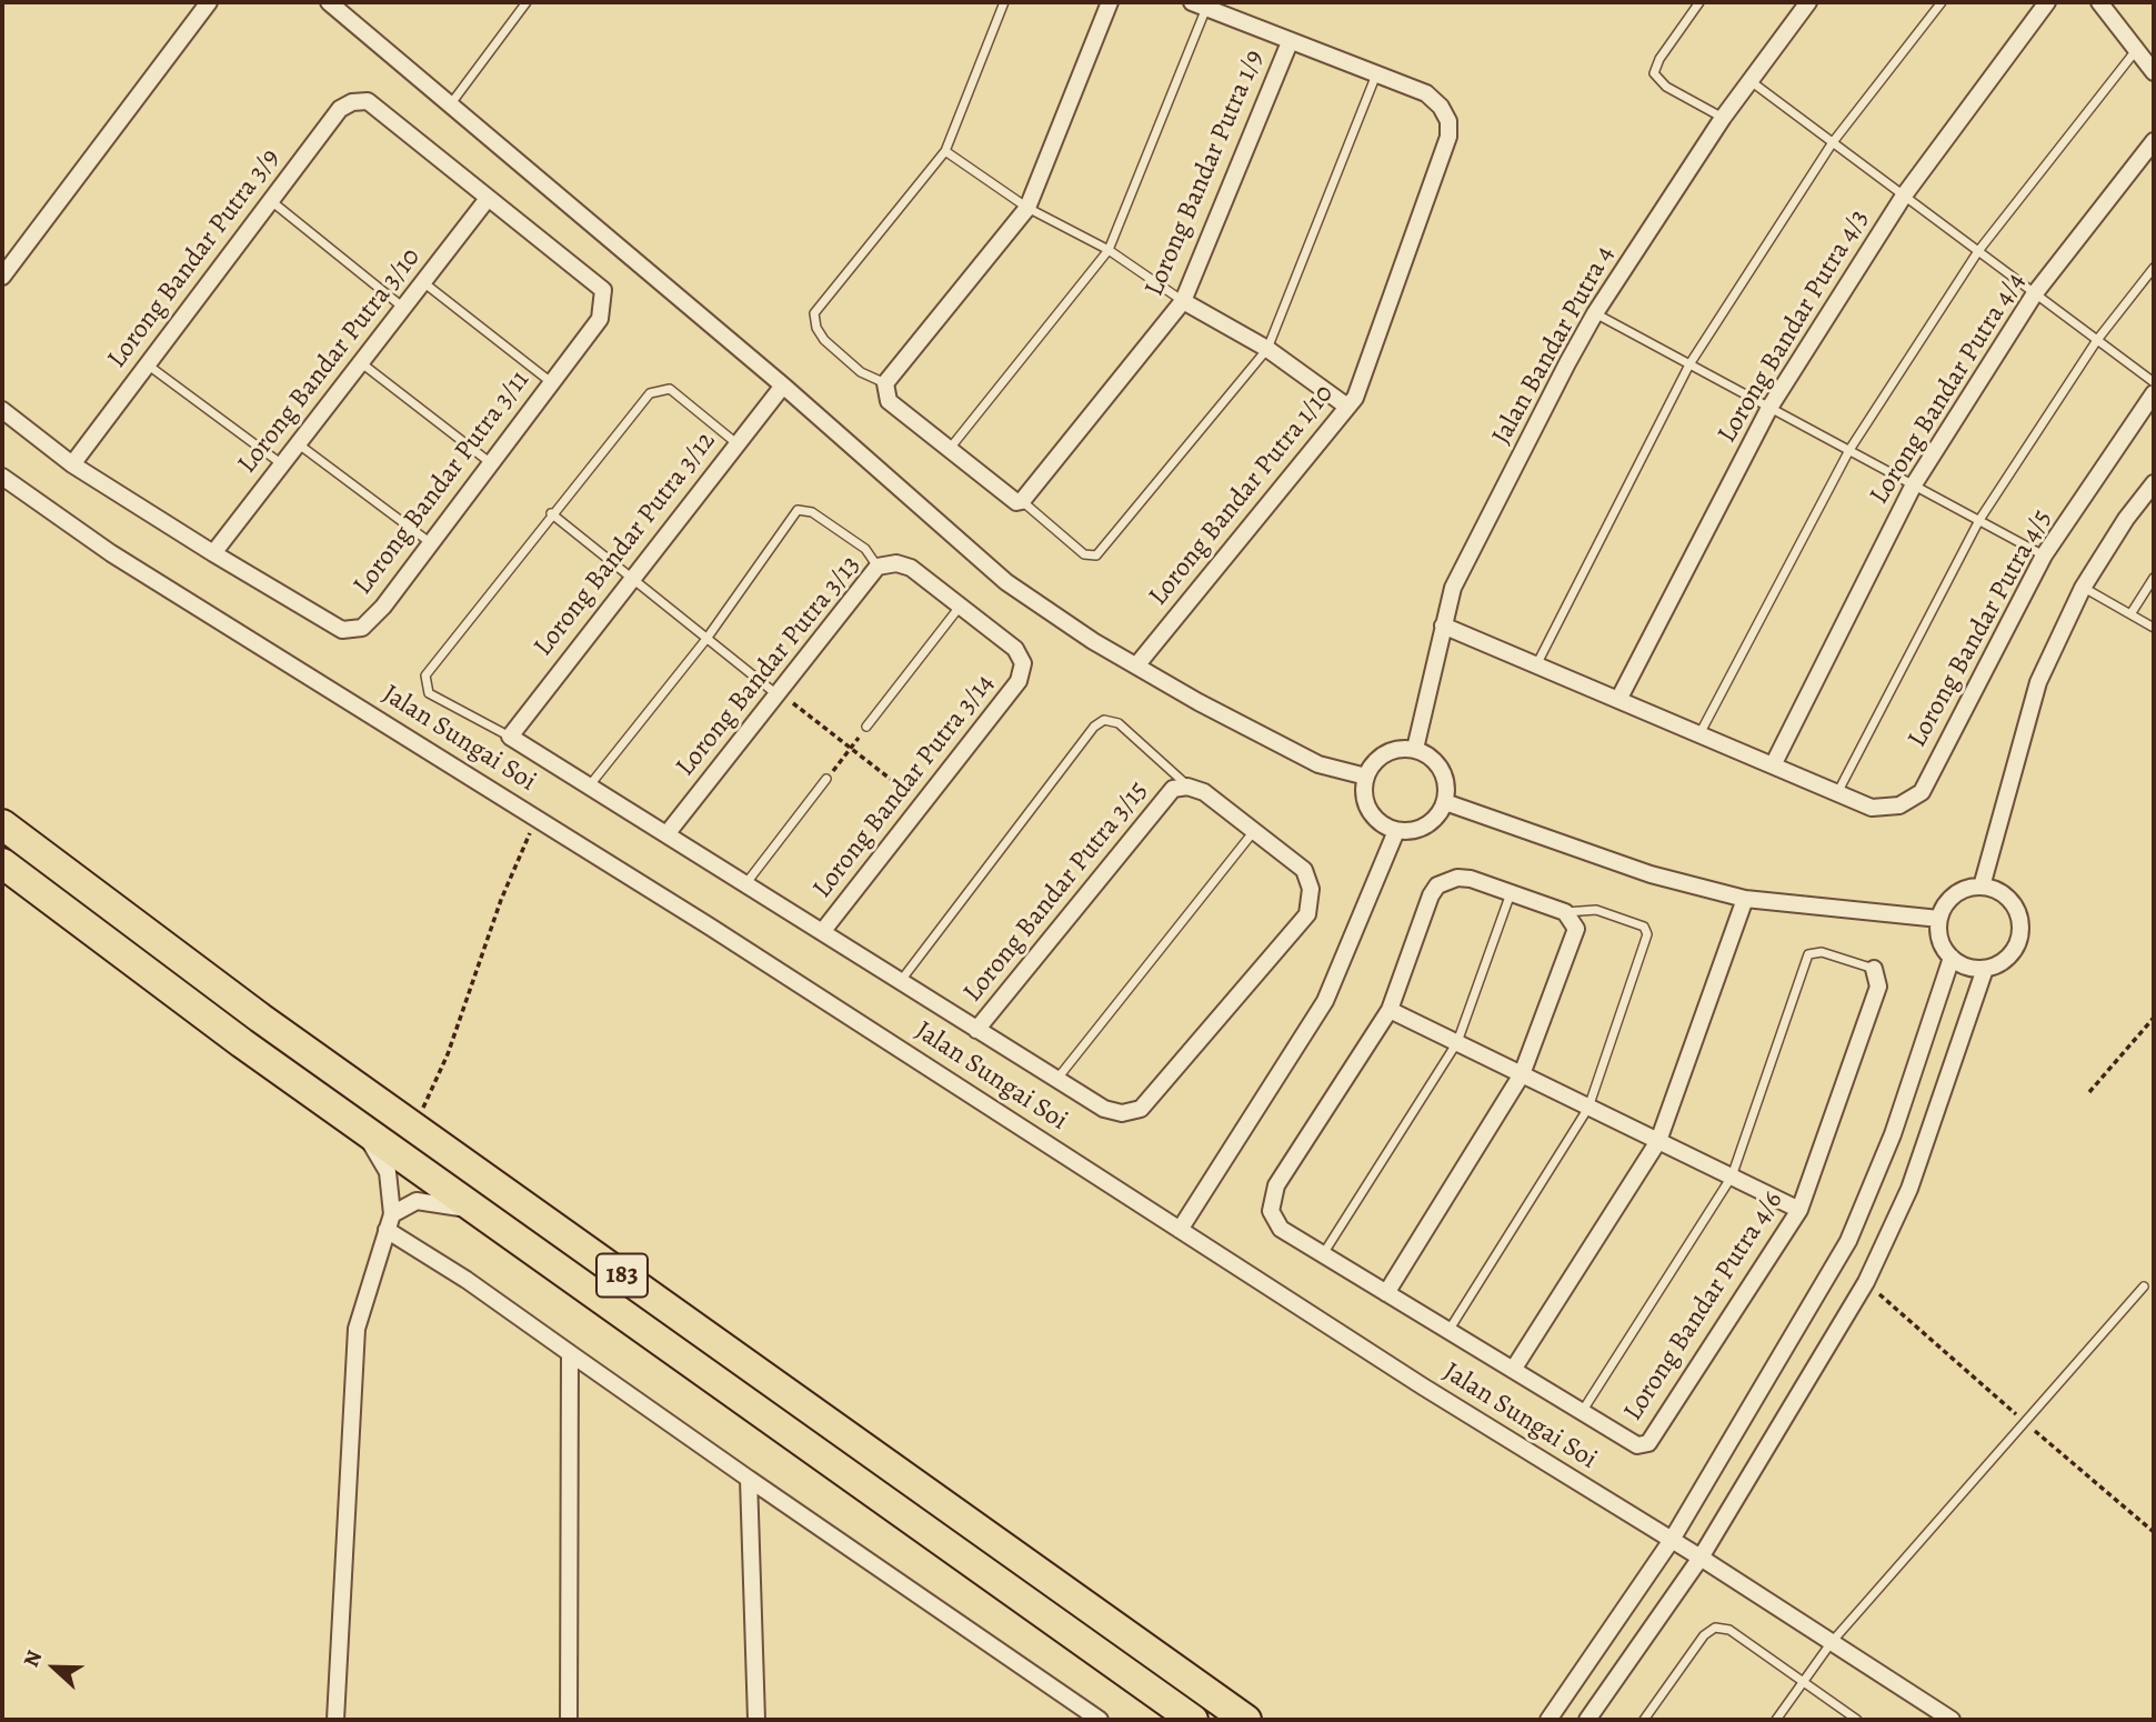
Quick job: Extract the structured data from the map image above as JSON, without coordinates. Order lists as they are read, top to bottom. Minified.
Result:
{"streets":{"highway":["183"],"street":["Lorong Bandar Putra 1/9","Lorong Bandar Putra 3/9","Lorong Bandar Putra 4/3","Jalan Bandar Putra 4","Lorong Bandar Putra 3/10","Lorong Bandar Putra 4/4","Lorong Bandar Putra 3/11","Lorong Bandar Putra 1/10","Lorong Bandar Putra 3/12","Lorong Bandar Putra 4/5","Lorong Bandar Putra 3/13","Jalan Sungai Soi","Lorong Bandar Putra 3/14","Lorong Bandar Putra 3/15","Lorong Bandar Putra 4/6"]},"crossings":[["Lorong Bandar Putra 3/9","Lorong Bandar Putra 3/10"],["Lorong Bandar Putra 3/9","Lorong Bandar Putra 3/11"],["Lorong Bandar Putra 3/10","Lorong Bandar Putra 3/11"],["Lorong Bandar Putra 3/13","Lorong Bandar Putra 3/14"]],"north":"left"}
